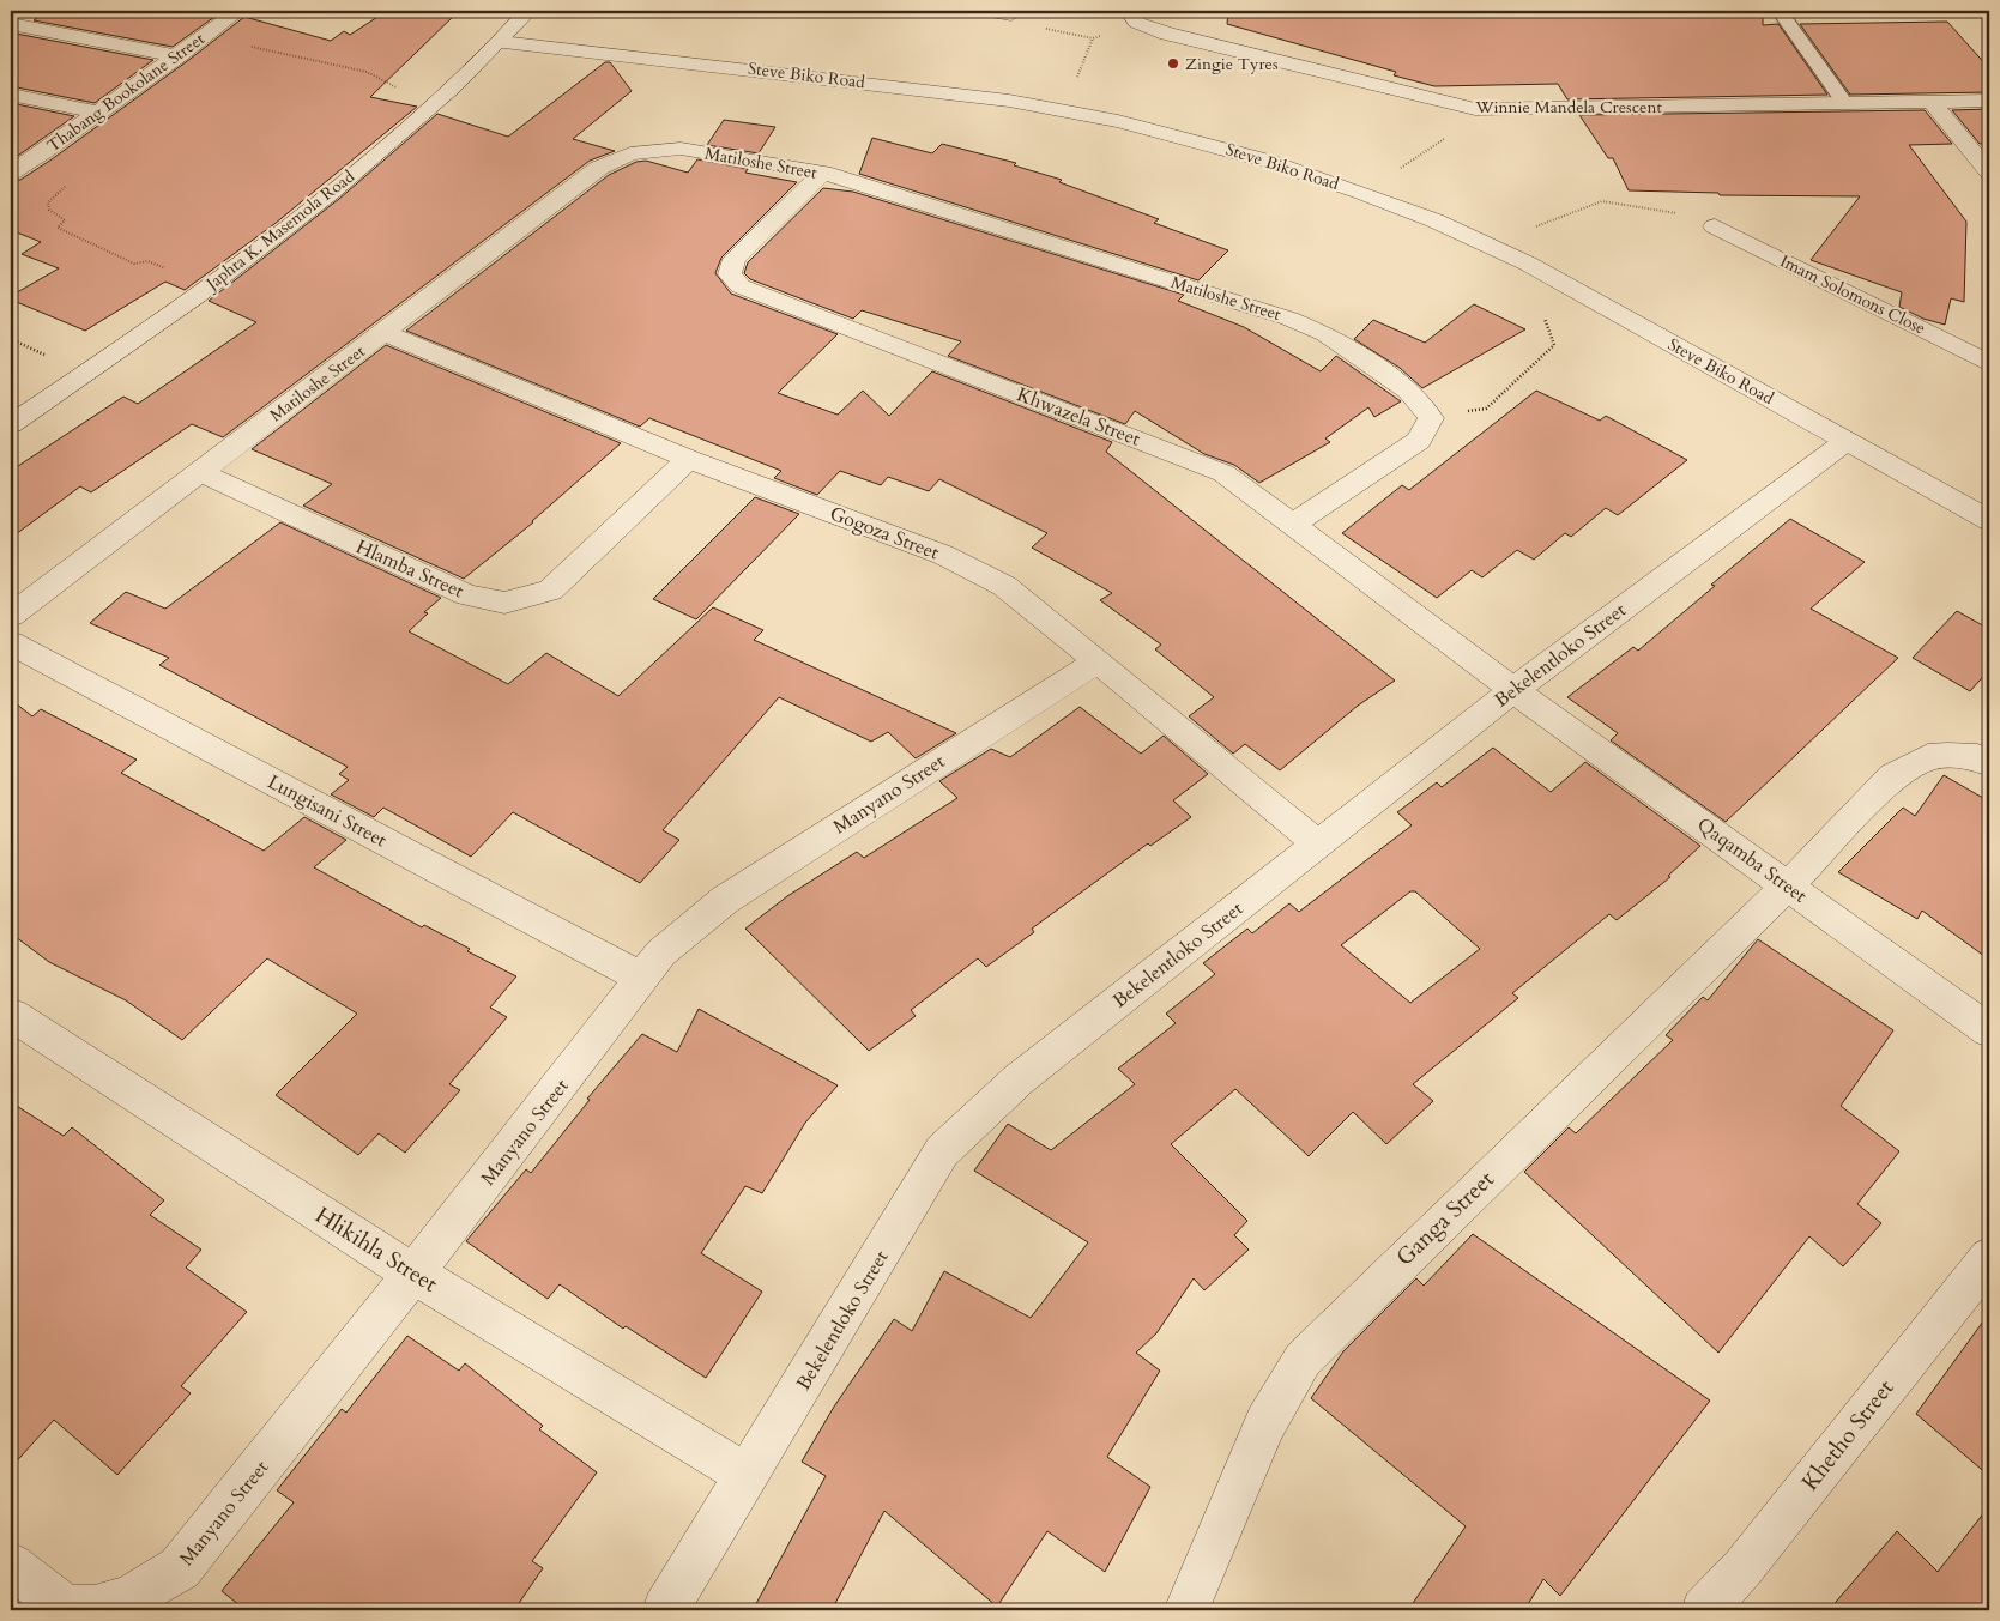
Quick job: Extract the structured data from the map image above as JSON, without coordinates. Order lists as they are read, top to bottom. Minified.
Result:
{"streets":{"street":["Steve Biko Road","Thabang Bookolane Street","Winnie Mandela Crescent","Matiloshe Street","Japhta K. Masemola Road","Imam Solomons Close","Khwazela Street","Gogoza Street","Hlamba Street","Bekelentloko Street","Manyano Street","Lungisani Street","Qaqamba Street","Ganga Street","Hlikihla Street","Khetho Street"]},"crossings":[["Steve Biko Road","Japhta K. Masemola Road"],["Steve Biko Road","Bekelentloko Street"],["Matiloshe Street","Khwazela Street"],["Matiloshe Street","Gogoza Street"],["Matiloshe Street","Hlamba Street"],["Khwazela Street","Bekelentloko Street"],["Khwazela Street","Qaqamba Street"],["Gogoza Street","Hlamba Street"],["Gogoza Street","Bekelentloko Street"],["Gogoza Street","Manyano Street"],["Bekelentloko Street","Qaqamba Street"],["Bekelentloko Street","Hlikihla Street"],["Manyano Street","Lungisani Street"],["Manyano Street","Hlikihla Street"],["Qaqamba Street","Ganga Street"]],"places":["Zingie Tyres"]}
